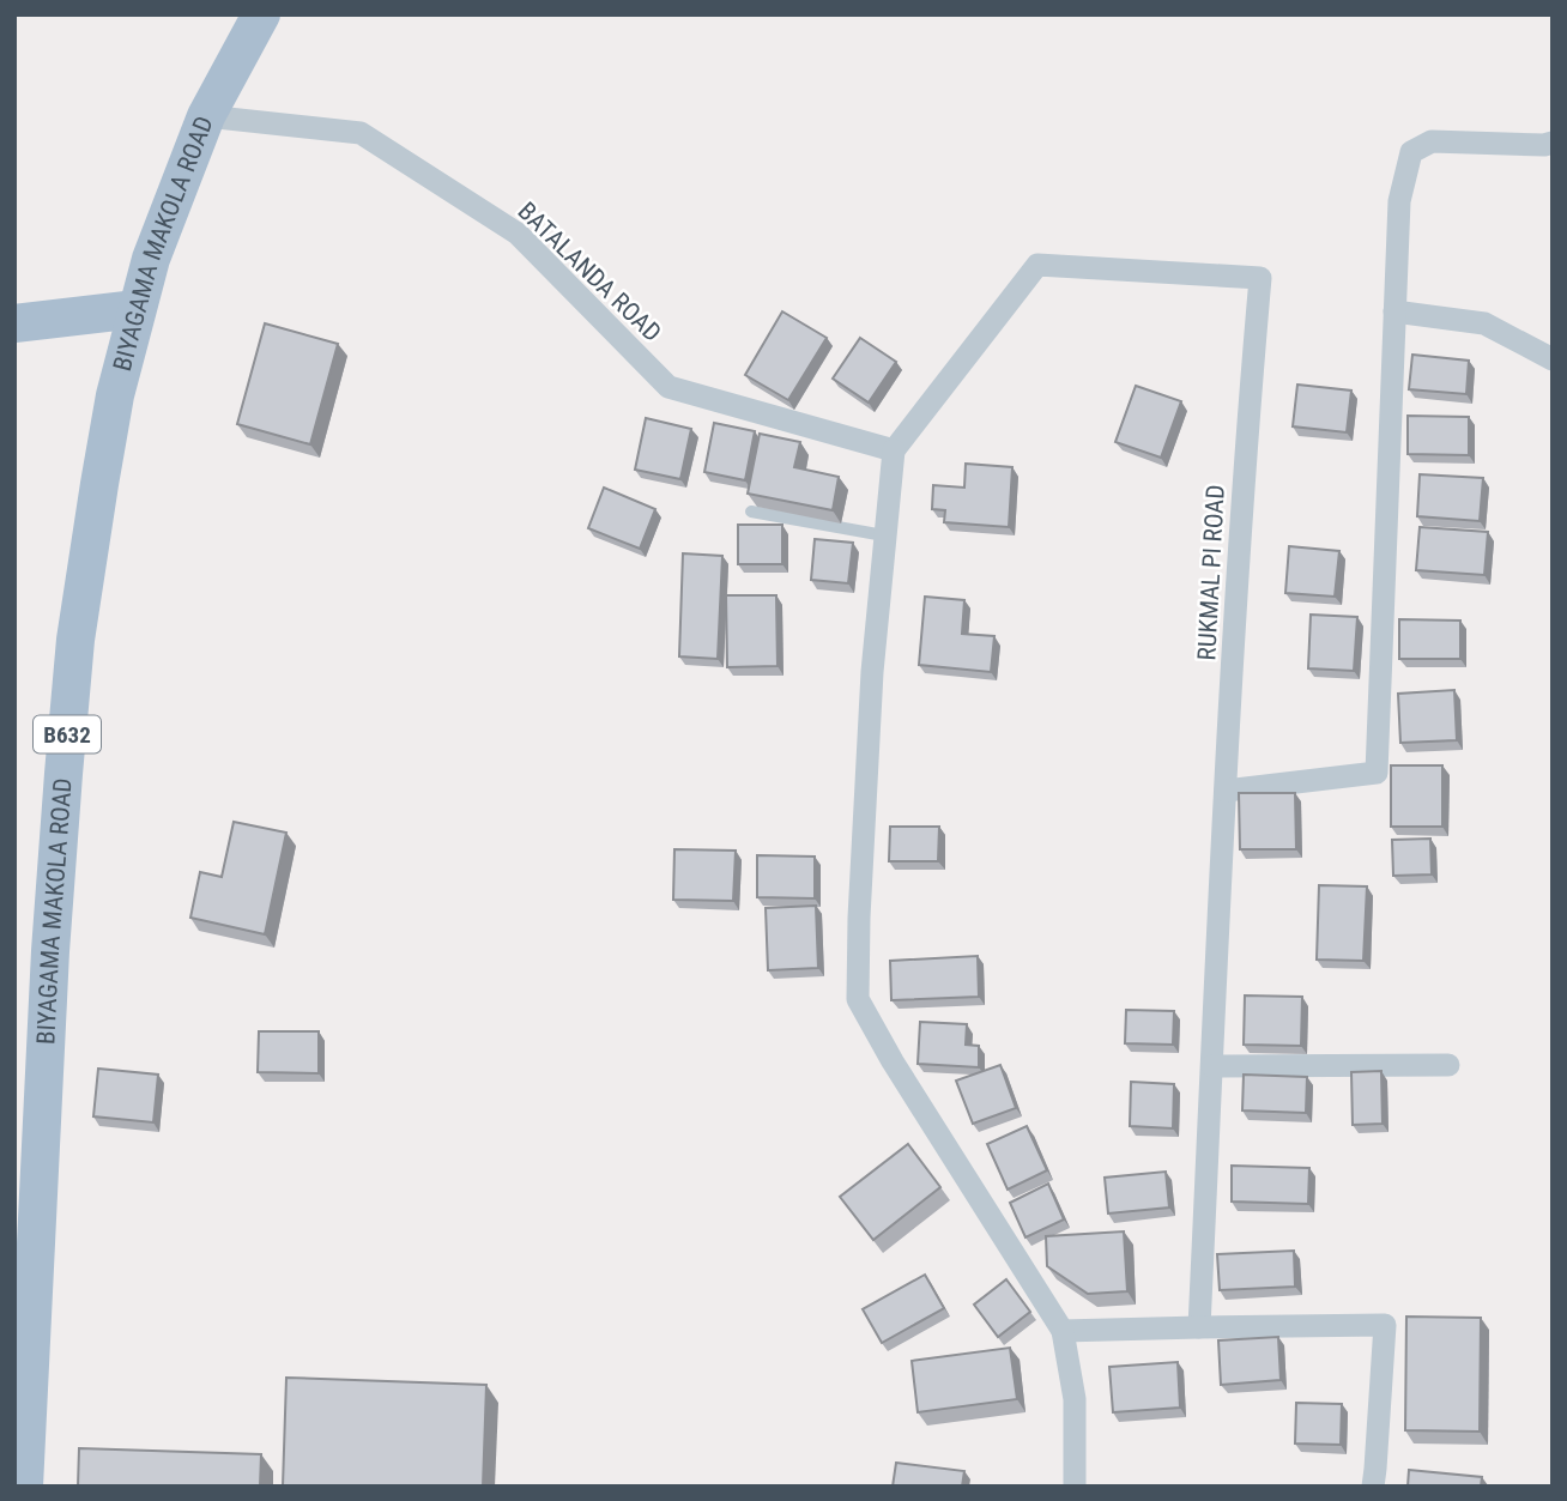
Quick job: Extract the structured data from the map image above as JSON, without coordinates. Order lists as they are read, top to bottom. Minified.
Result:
{"streets":{"main road":["BIYAGAMA MAKOLA ROAD","B632"],"street":["BATALANDA ROAD","RUKMAL PI ROAD"]},"crossings":[["BIYAGAMA MAKOLA ROAD","BATALANDA ROAD"],["BATALANDA ROAD","RUKMAL PI ROAD"]]}
